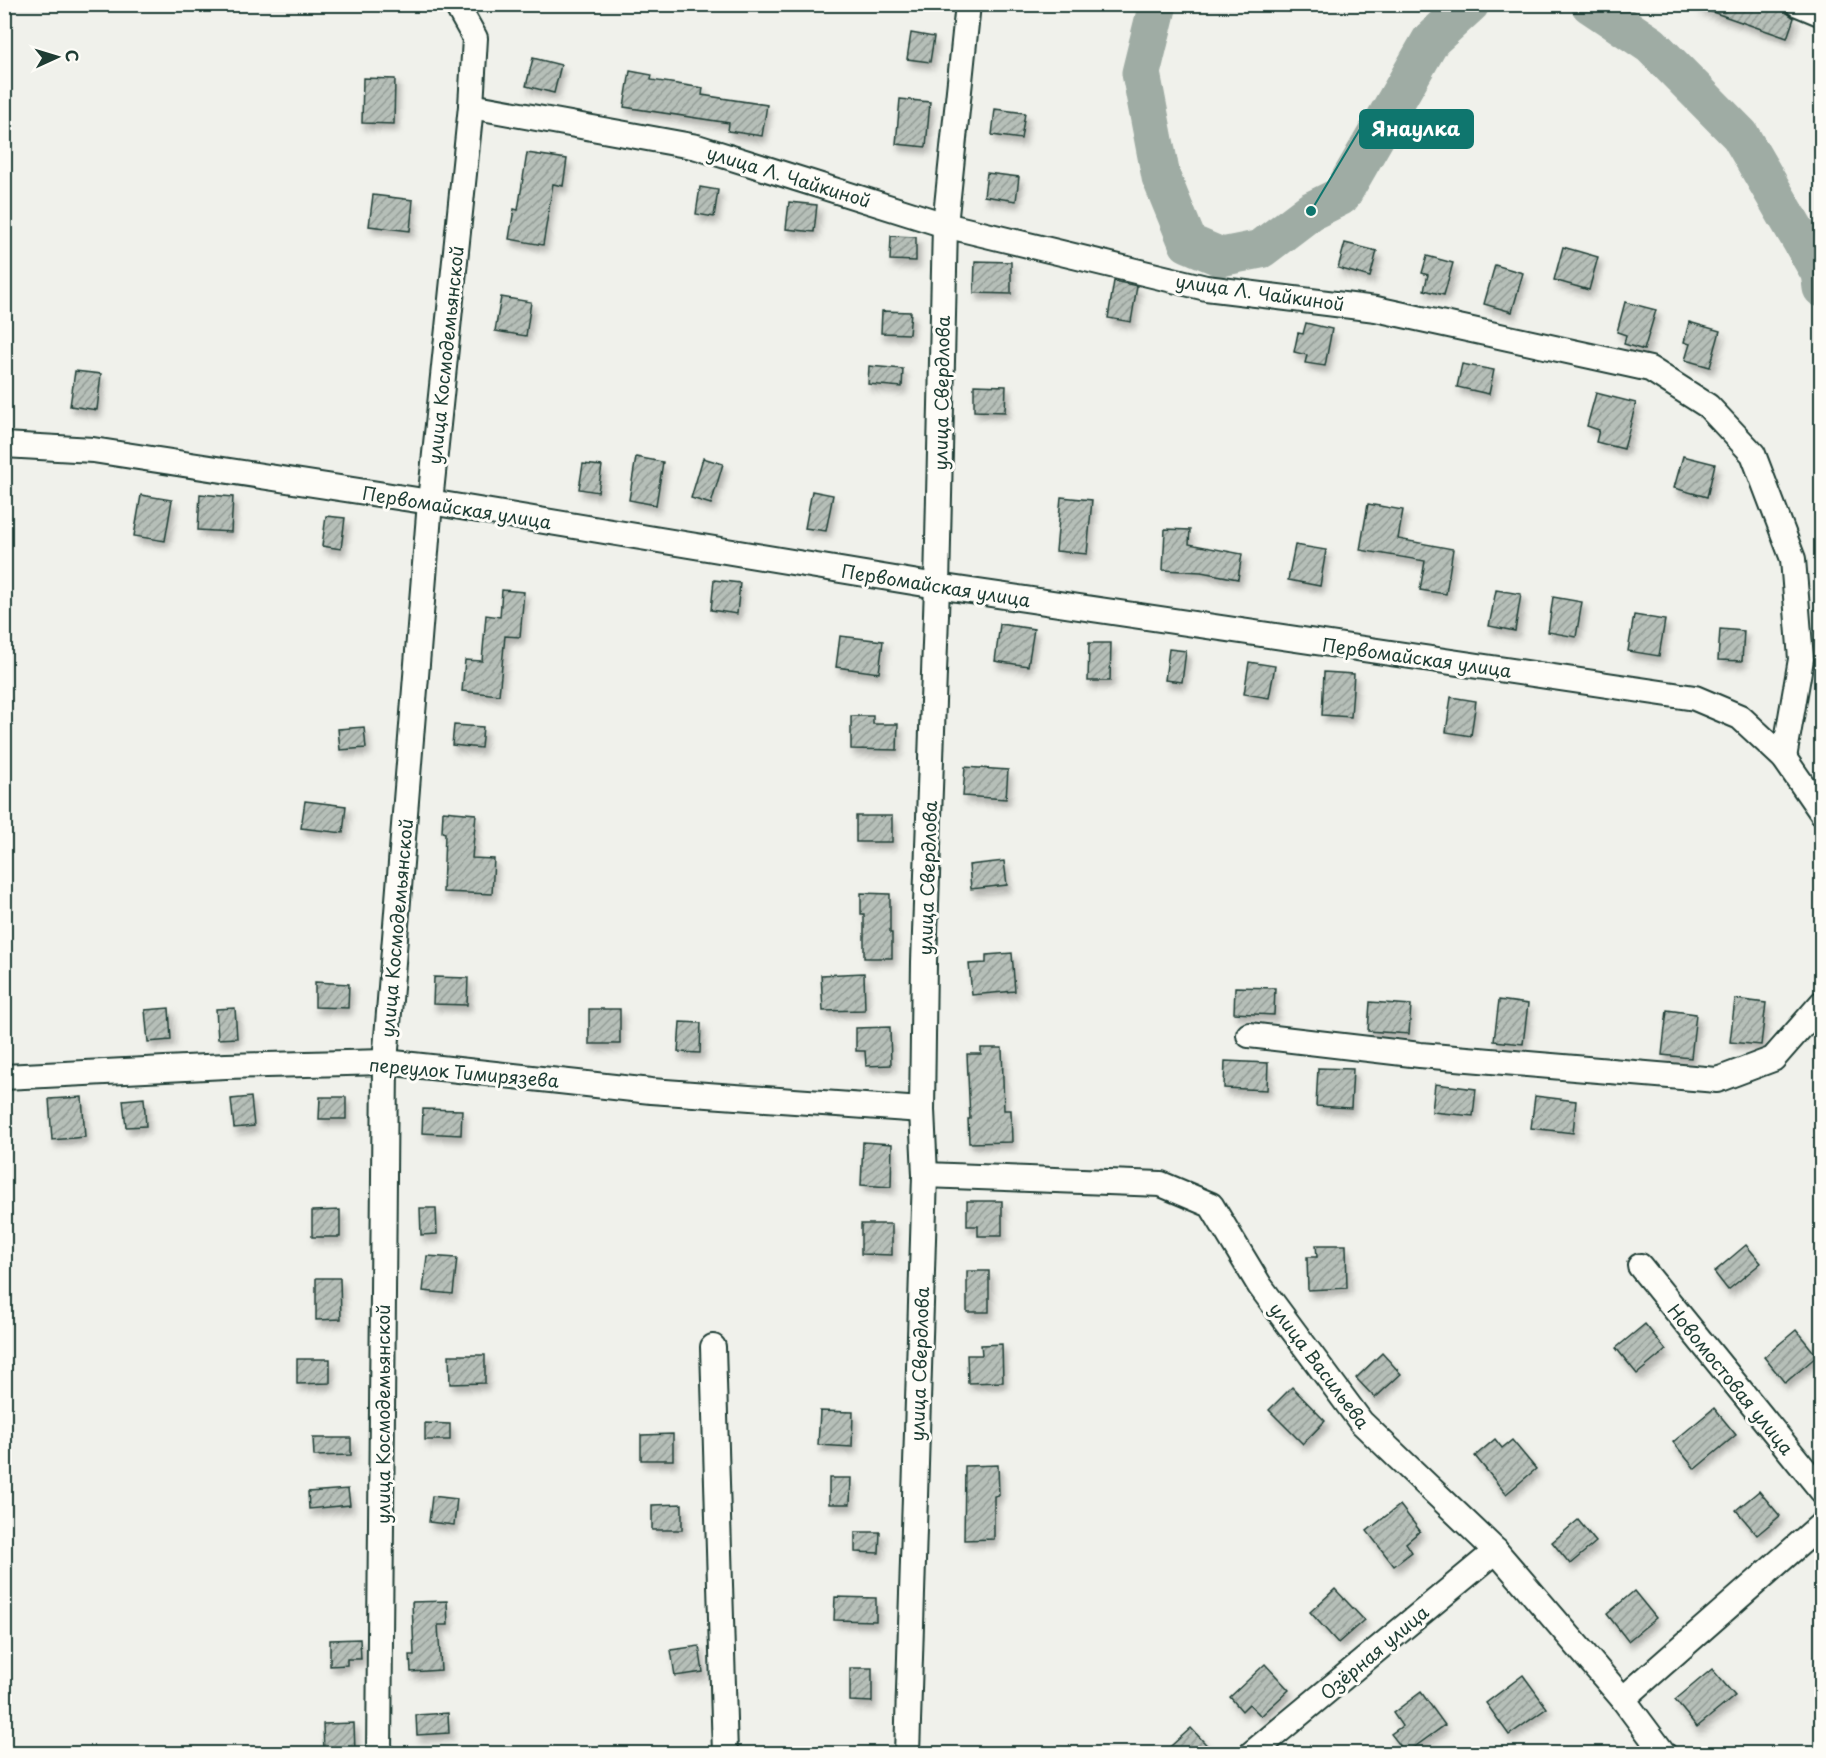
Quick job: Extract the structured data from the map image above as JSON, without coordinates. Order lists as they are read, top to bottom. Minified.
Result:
{"streets":{"street":["улица Л. Чайкиной","улица Космодемьянской","улица Свердлова","Первомайская улица","переулок Тимирязева","улица Васильева","Новомостовая улица","Озёрная улица"]},"crossings":[["улица Л. Чайкиной","улица Космодемьянской"],["улица Л. Чайкиной","улица Свердлова"],["улица Л. Чайкиной","Первомайская улица"],["улица Космодемьянской","Первомайская улица"],["улица Космодемьянской","переулок Тимирязева"],["улица Свердлова","Первомайская улица"],["улица Свердлова","переулок Тимирязева"],["улица Свердлова","улица Васильева"],["улица Васильева","Озёрная улица"]],"places":["Янаулка"],"north":"right"}
